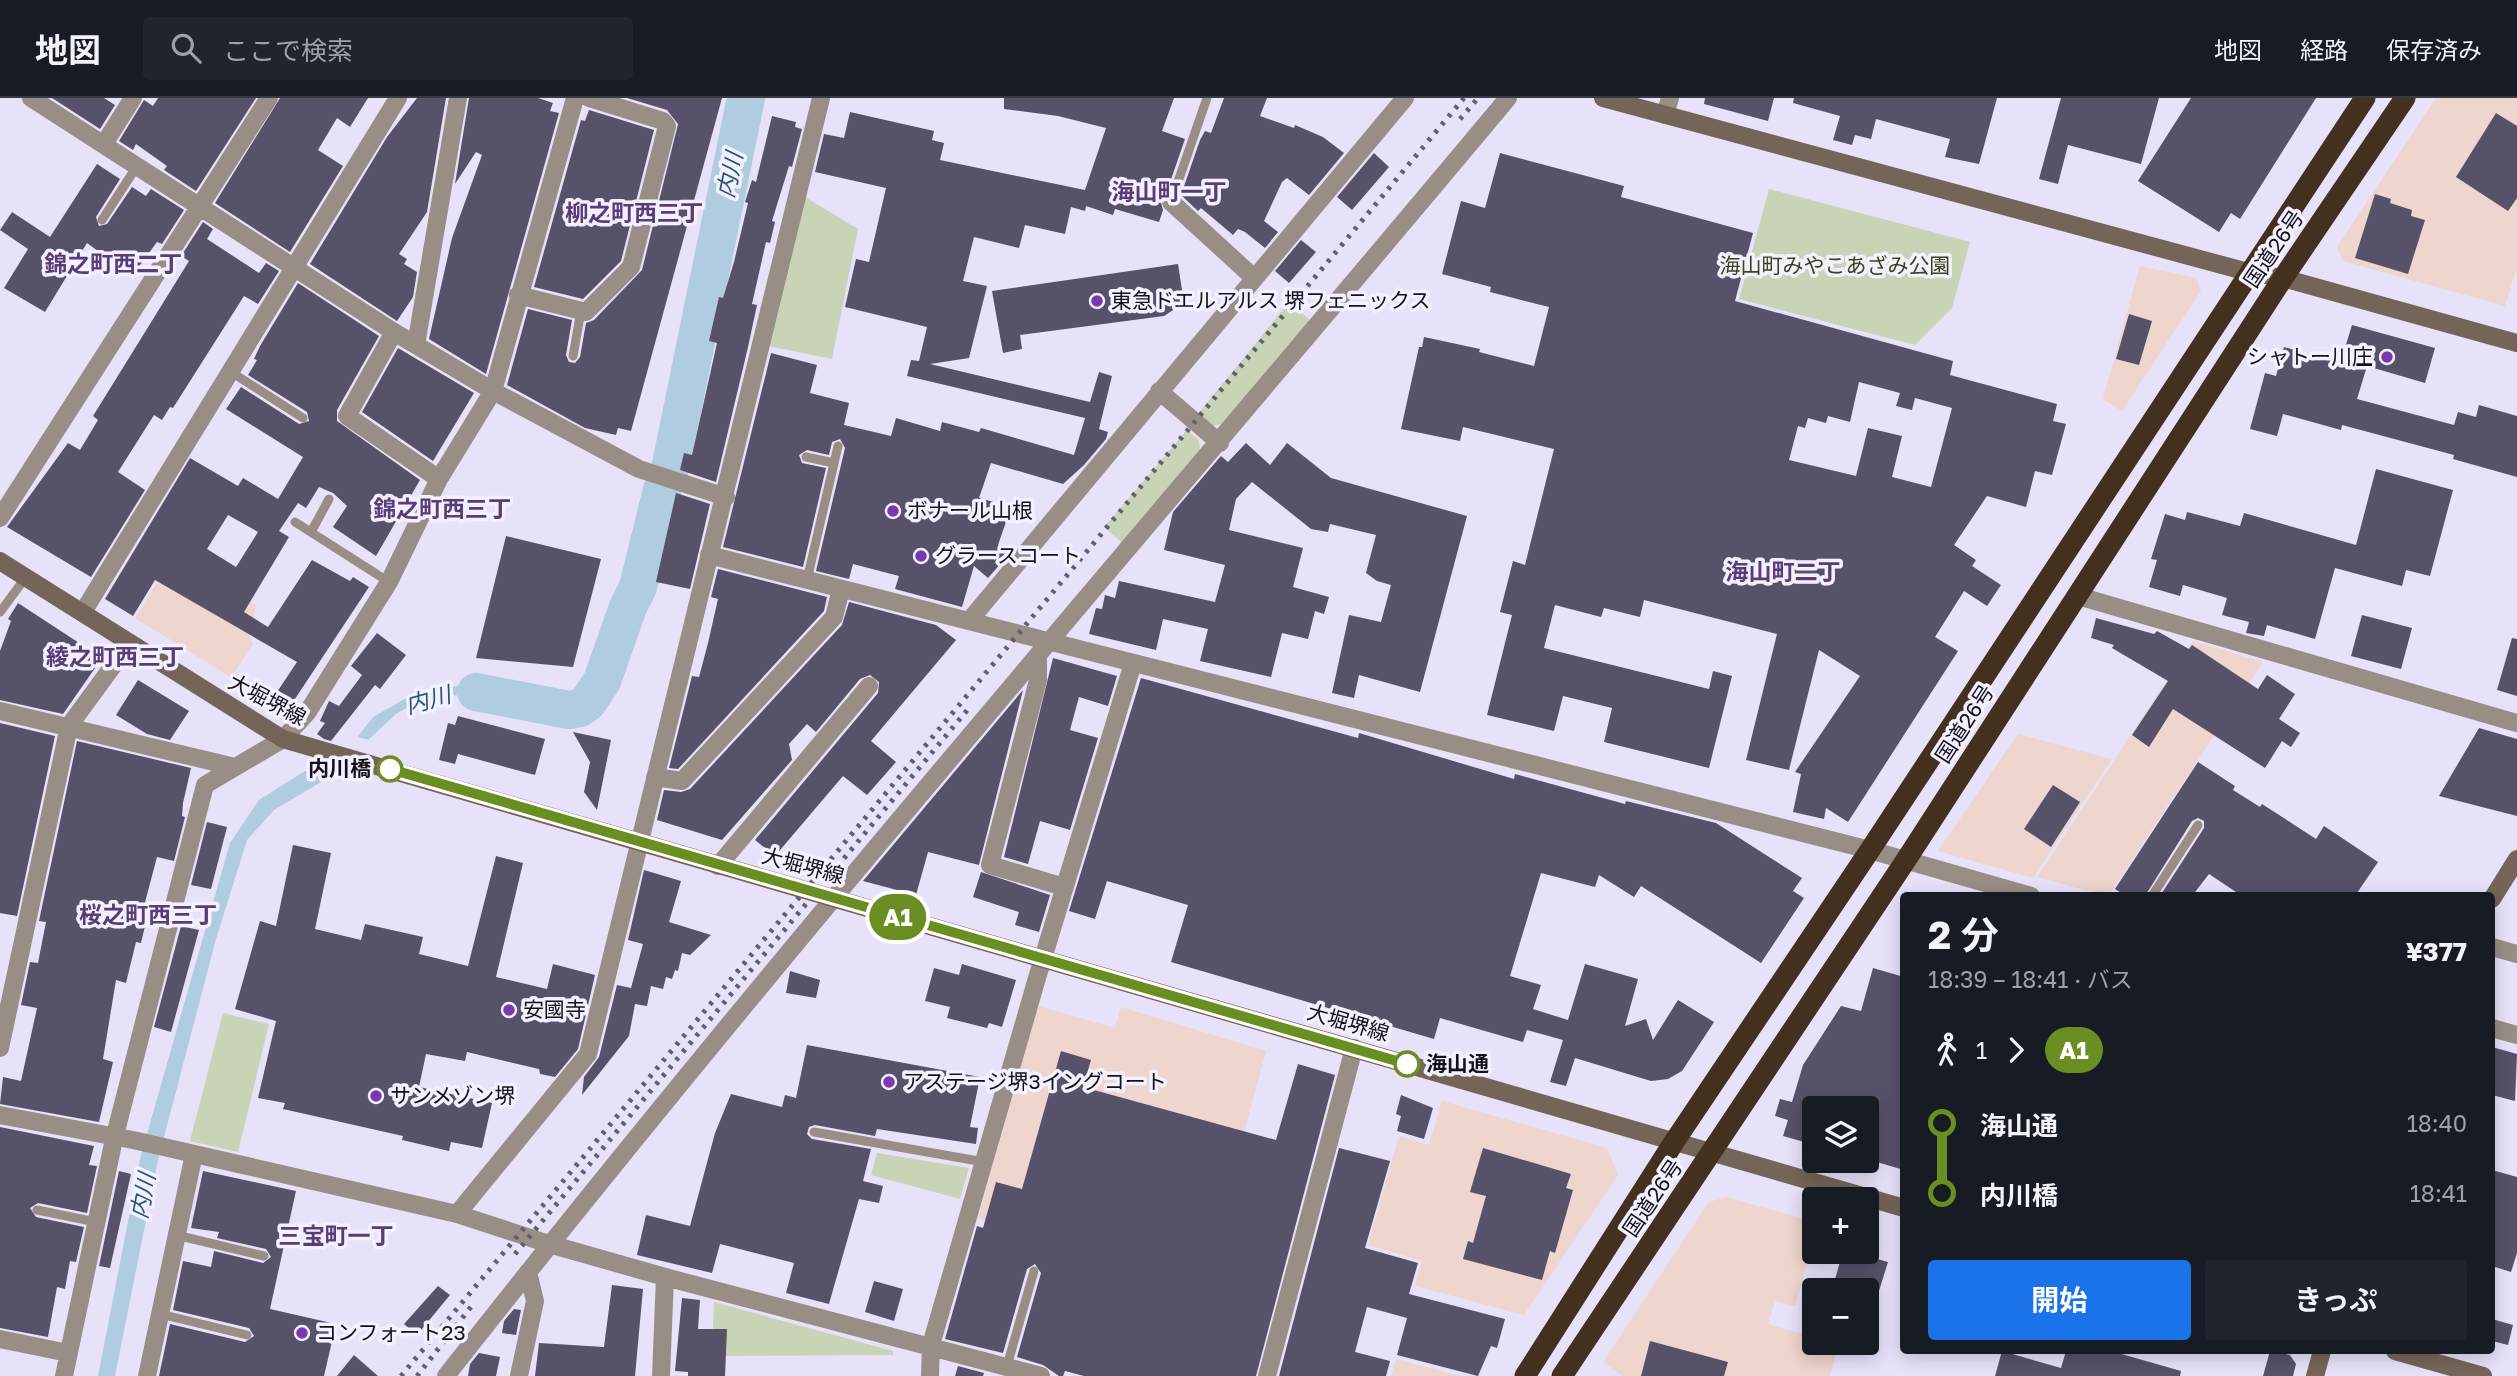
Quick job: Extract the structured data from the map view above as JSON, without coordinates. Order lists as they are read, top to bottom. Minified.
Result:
{"streets":{"highway":["国道26号"],"main road":["大堀堺線"]},"crossings":[["国道26号","大堀堺線"]],"districts":["海山町一丁","柳之町西三丁","錦之町西二丁","錦之町西三丁","海山町二丁","綾之町西三丁","桜之町西三丁","三宝町一丁"],"water":["内川"],"parks":["海山町みやこあざみ公園"],"places":["東急ドエルアルス 堺フェニックス","シャトー川庄","ボナール山根","グラースコート","内川橋","安國寺","海山通","アステージ堺3イングコート","サンメゾン堺","コンフォート23"],"lines":["bus line A1"],"page":{"header":"地図","search":"ここで検索","nav":["地図","経路","保存済み"],"on_map":"A1","heading":["2 分","18:39 – 18:41 · バス","¥377"],"legs":["1","A1"],"list":[{"name":"海山通","value":"18:40"},{"name":"内川橋","value":"18:41"}],"map_buttons":["+","−"],"buttons":["開始","きっぷ"]}}
